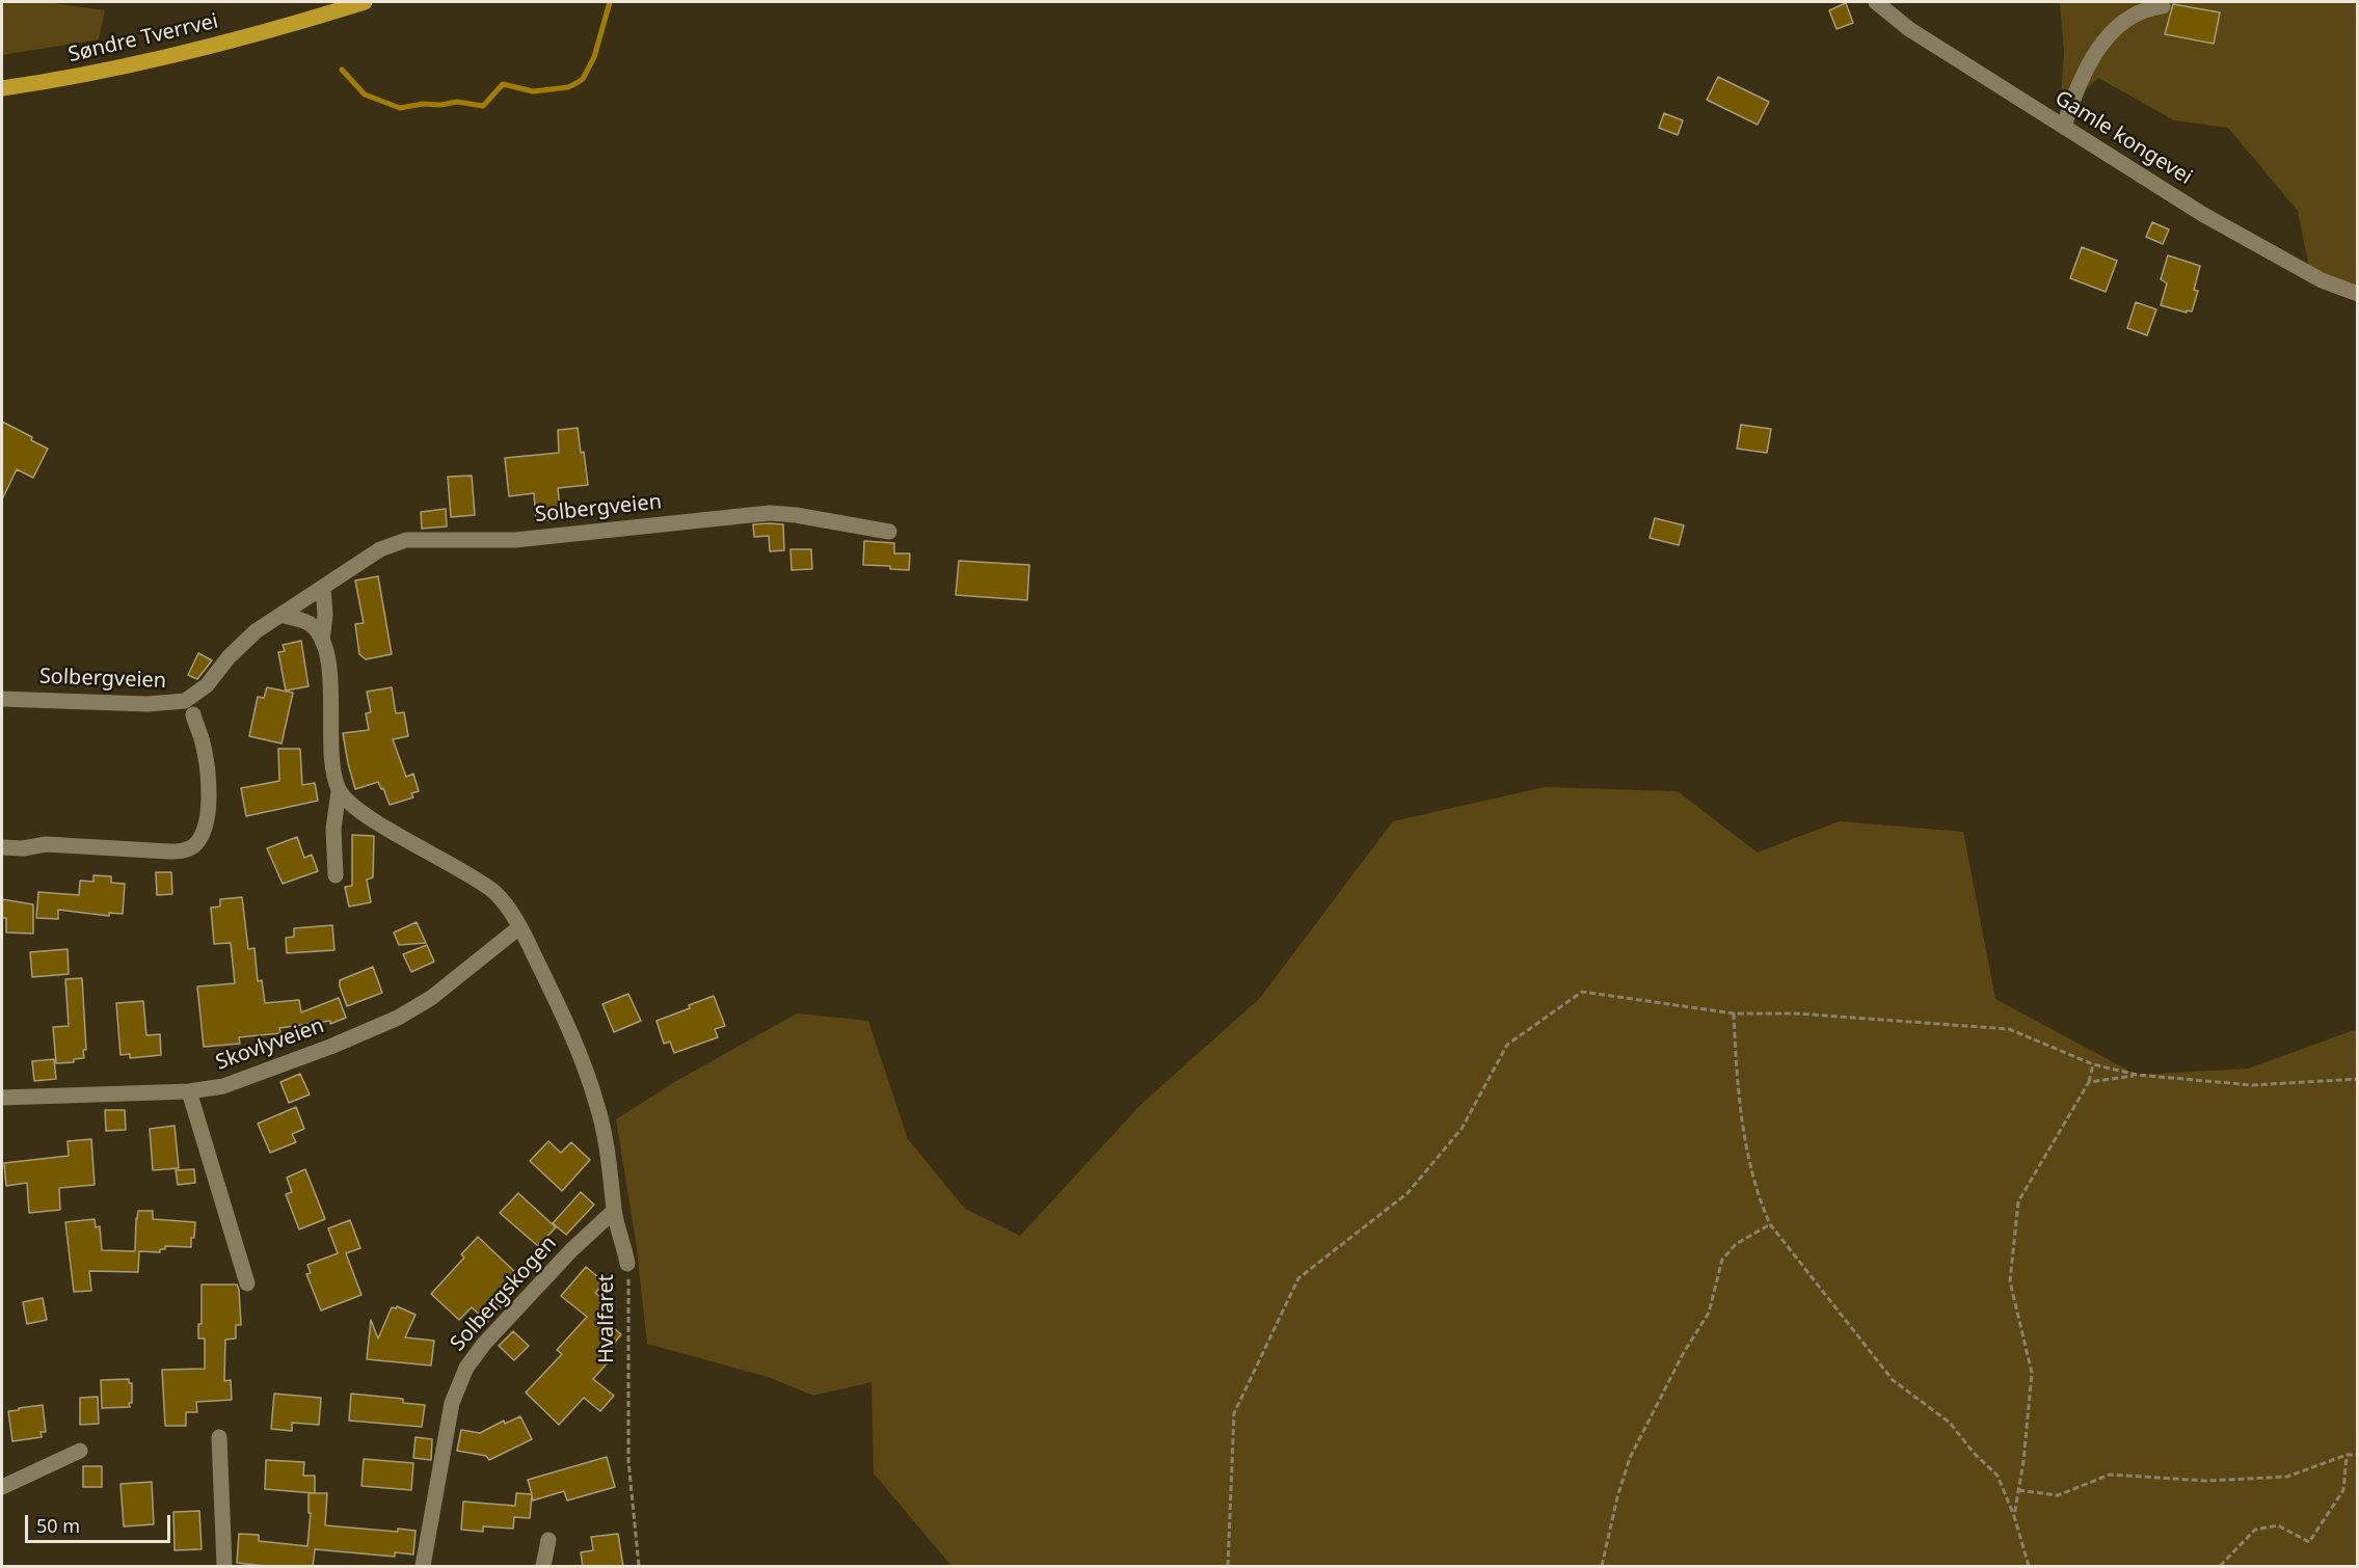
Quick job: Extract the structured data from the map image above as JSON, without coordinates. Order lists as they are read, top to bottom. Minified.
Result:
{"streets":{"main road":["Søndre Tverrvei"],"street":["Gamle kongevei","Solbergveien","Skovlyveien","Solbergskogen","Hvalfaret"]},"crossings":[["Skovlyveien","Hvalfaret"],["Solbergskogen","Hvalfaret"]],"scale_bar":"50 m"}
